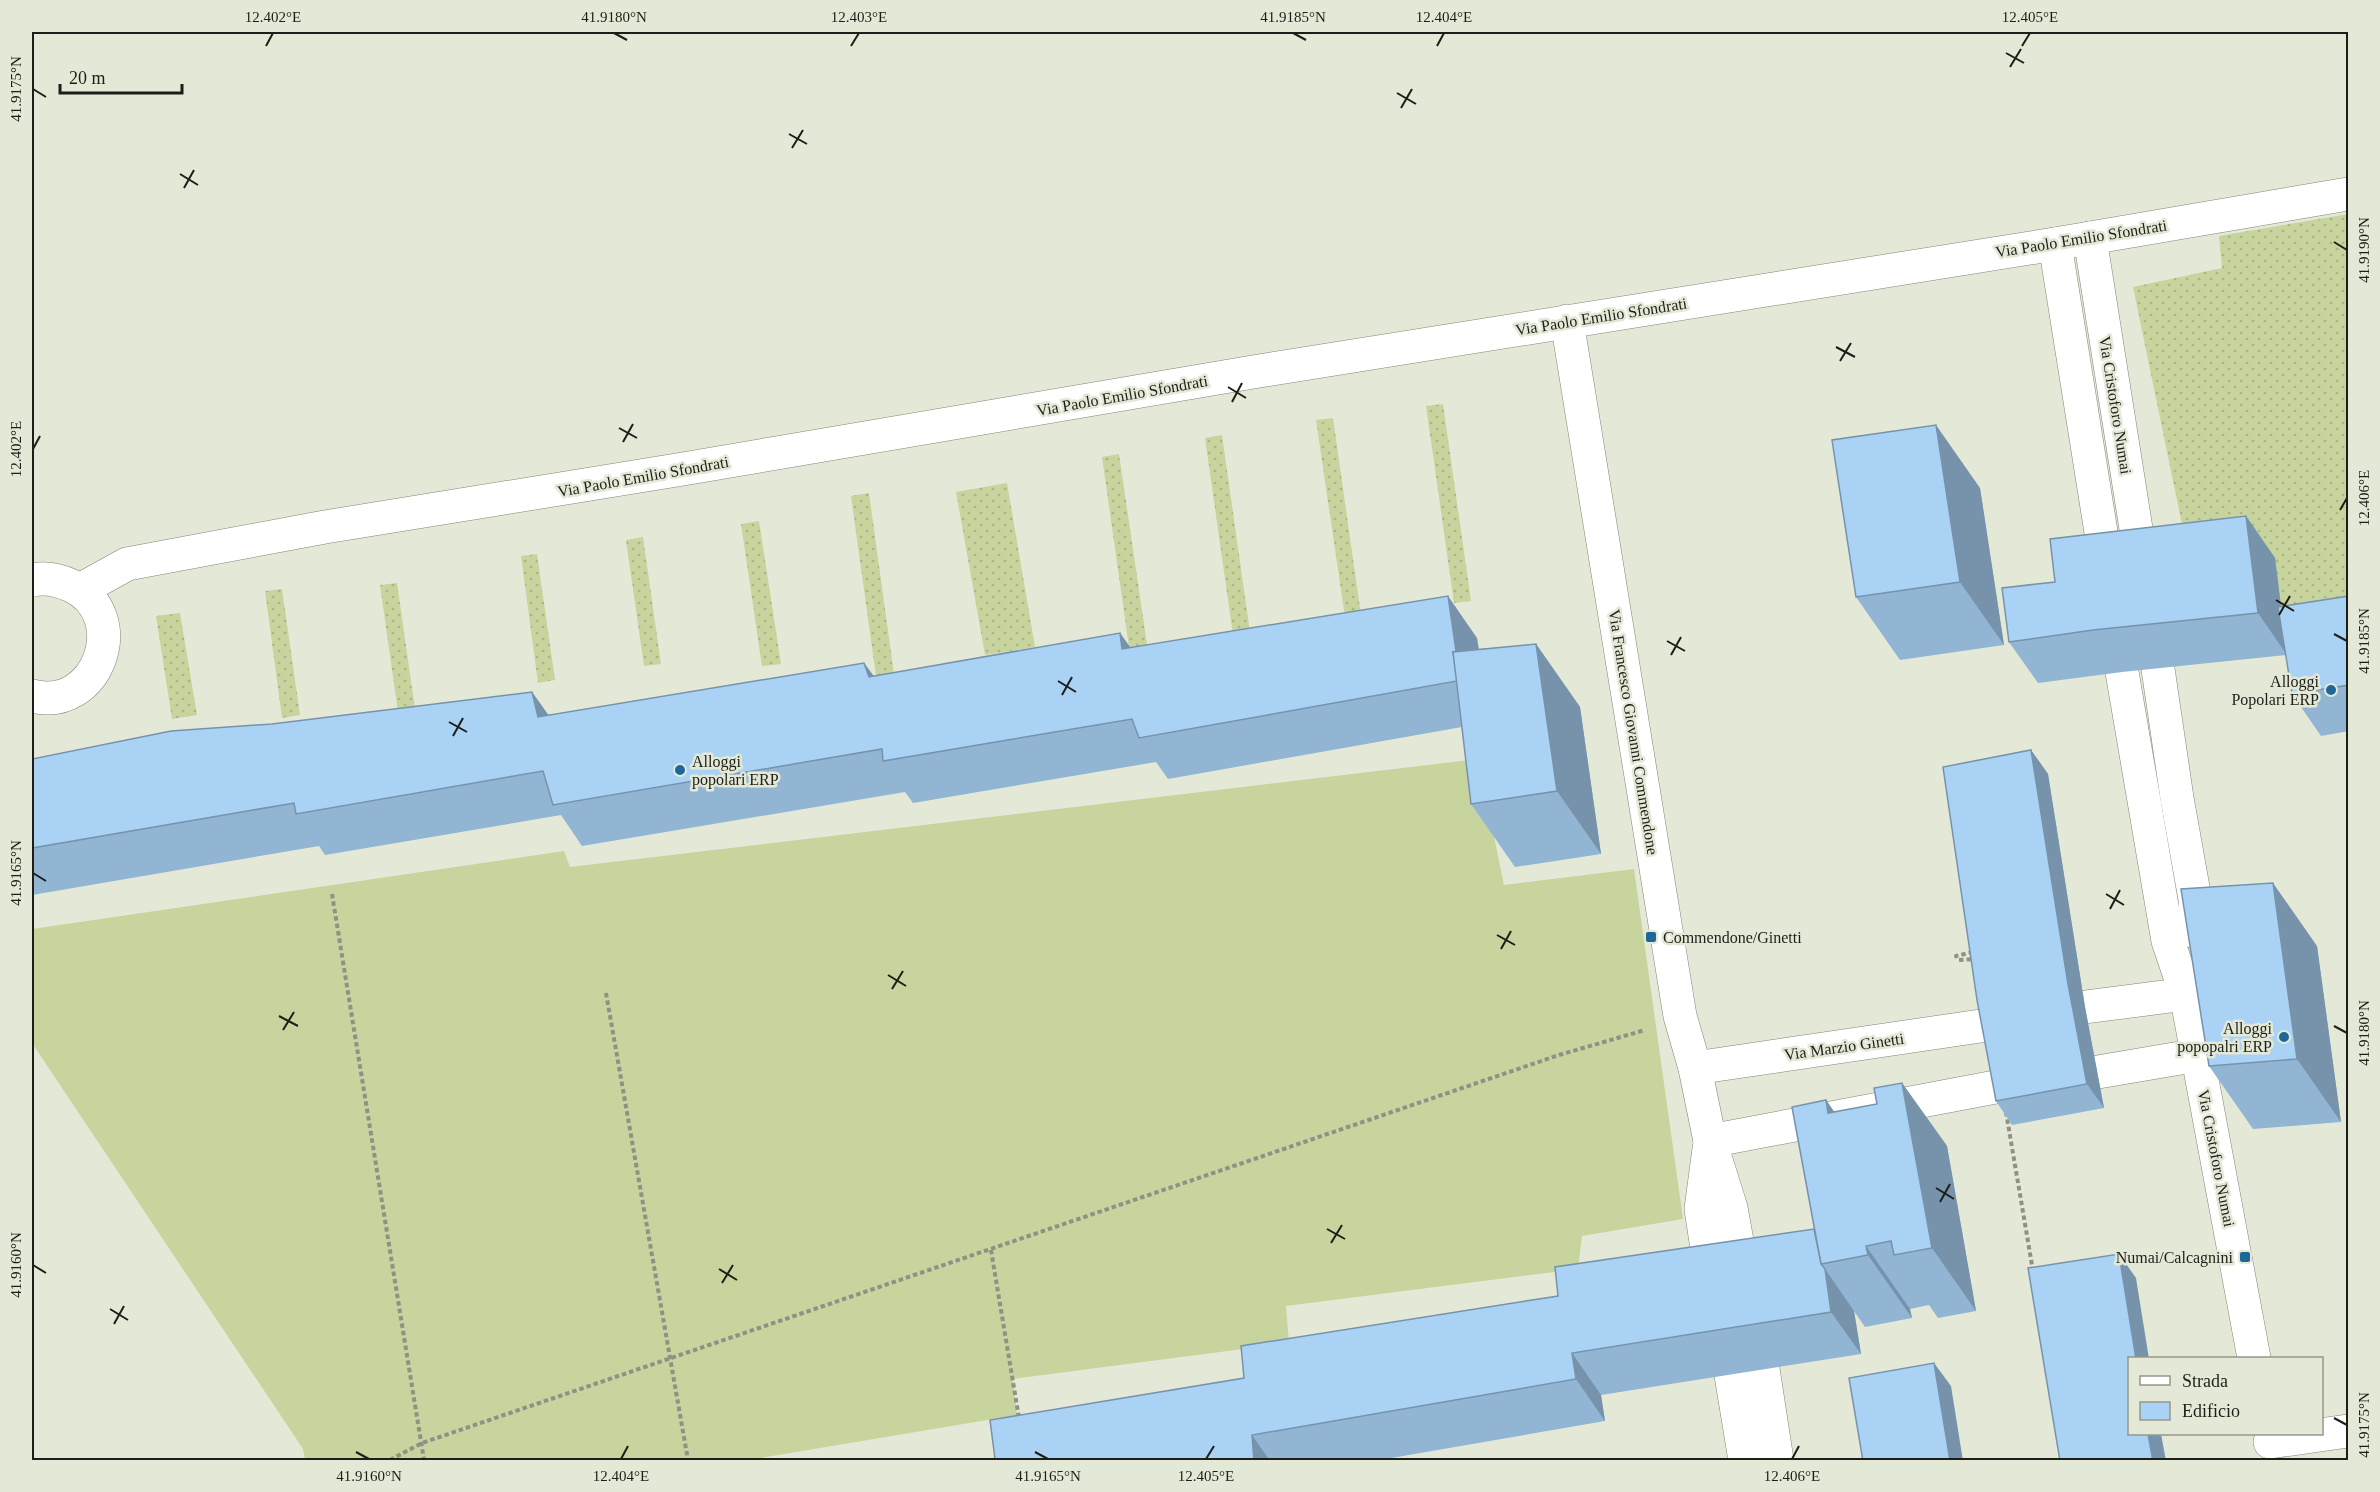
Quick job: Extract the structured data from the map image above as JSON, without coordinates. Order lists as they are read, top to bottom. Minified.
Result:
{"streets":{"street":["Via Paolo Emilio Sfondrati","Via Cristoforo Numai","Via Francesco Giovanni Commendone","Via Marzio Ginetti"]},"crossings":[["Via Paolo Emilio Sfondrati","Via Cristoforo Numai"],["Via Paolo Emilio Sfondrati","Via Francesco Giovanni Commendone"],["Via Francesco Giovanni Commendone","Via Marzio Ginetti"]],"places":{"other":["Alloggi Popolari ERP","Alloggi popolari ERP","Alloggi popopalri ERP"],"transit":["Commendone/Ginetti","Numai/Calcagnini"]},"legend":["Strada","Edificio"],"scale_bar":"20 m","coordinates":["12.402°E","41.9180°N","12.403°E","41.9185°N","12.404°E","12.405°E","41.9175°N","41.9190°N","12.406°E","41.9165°N","41.9160°N"]}
